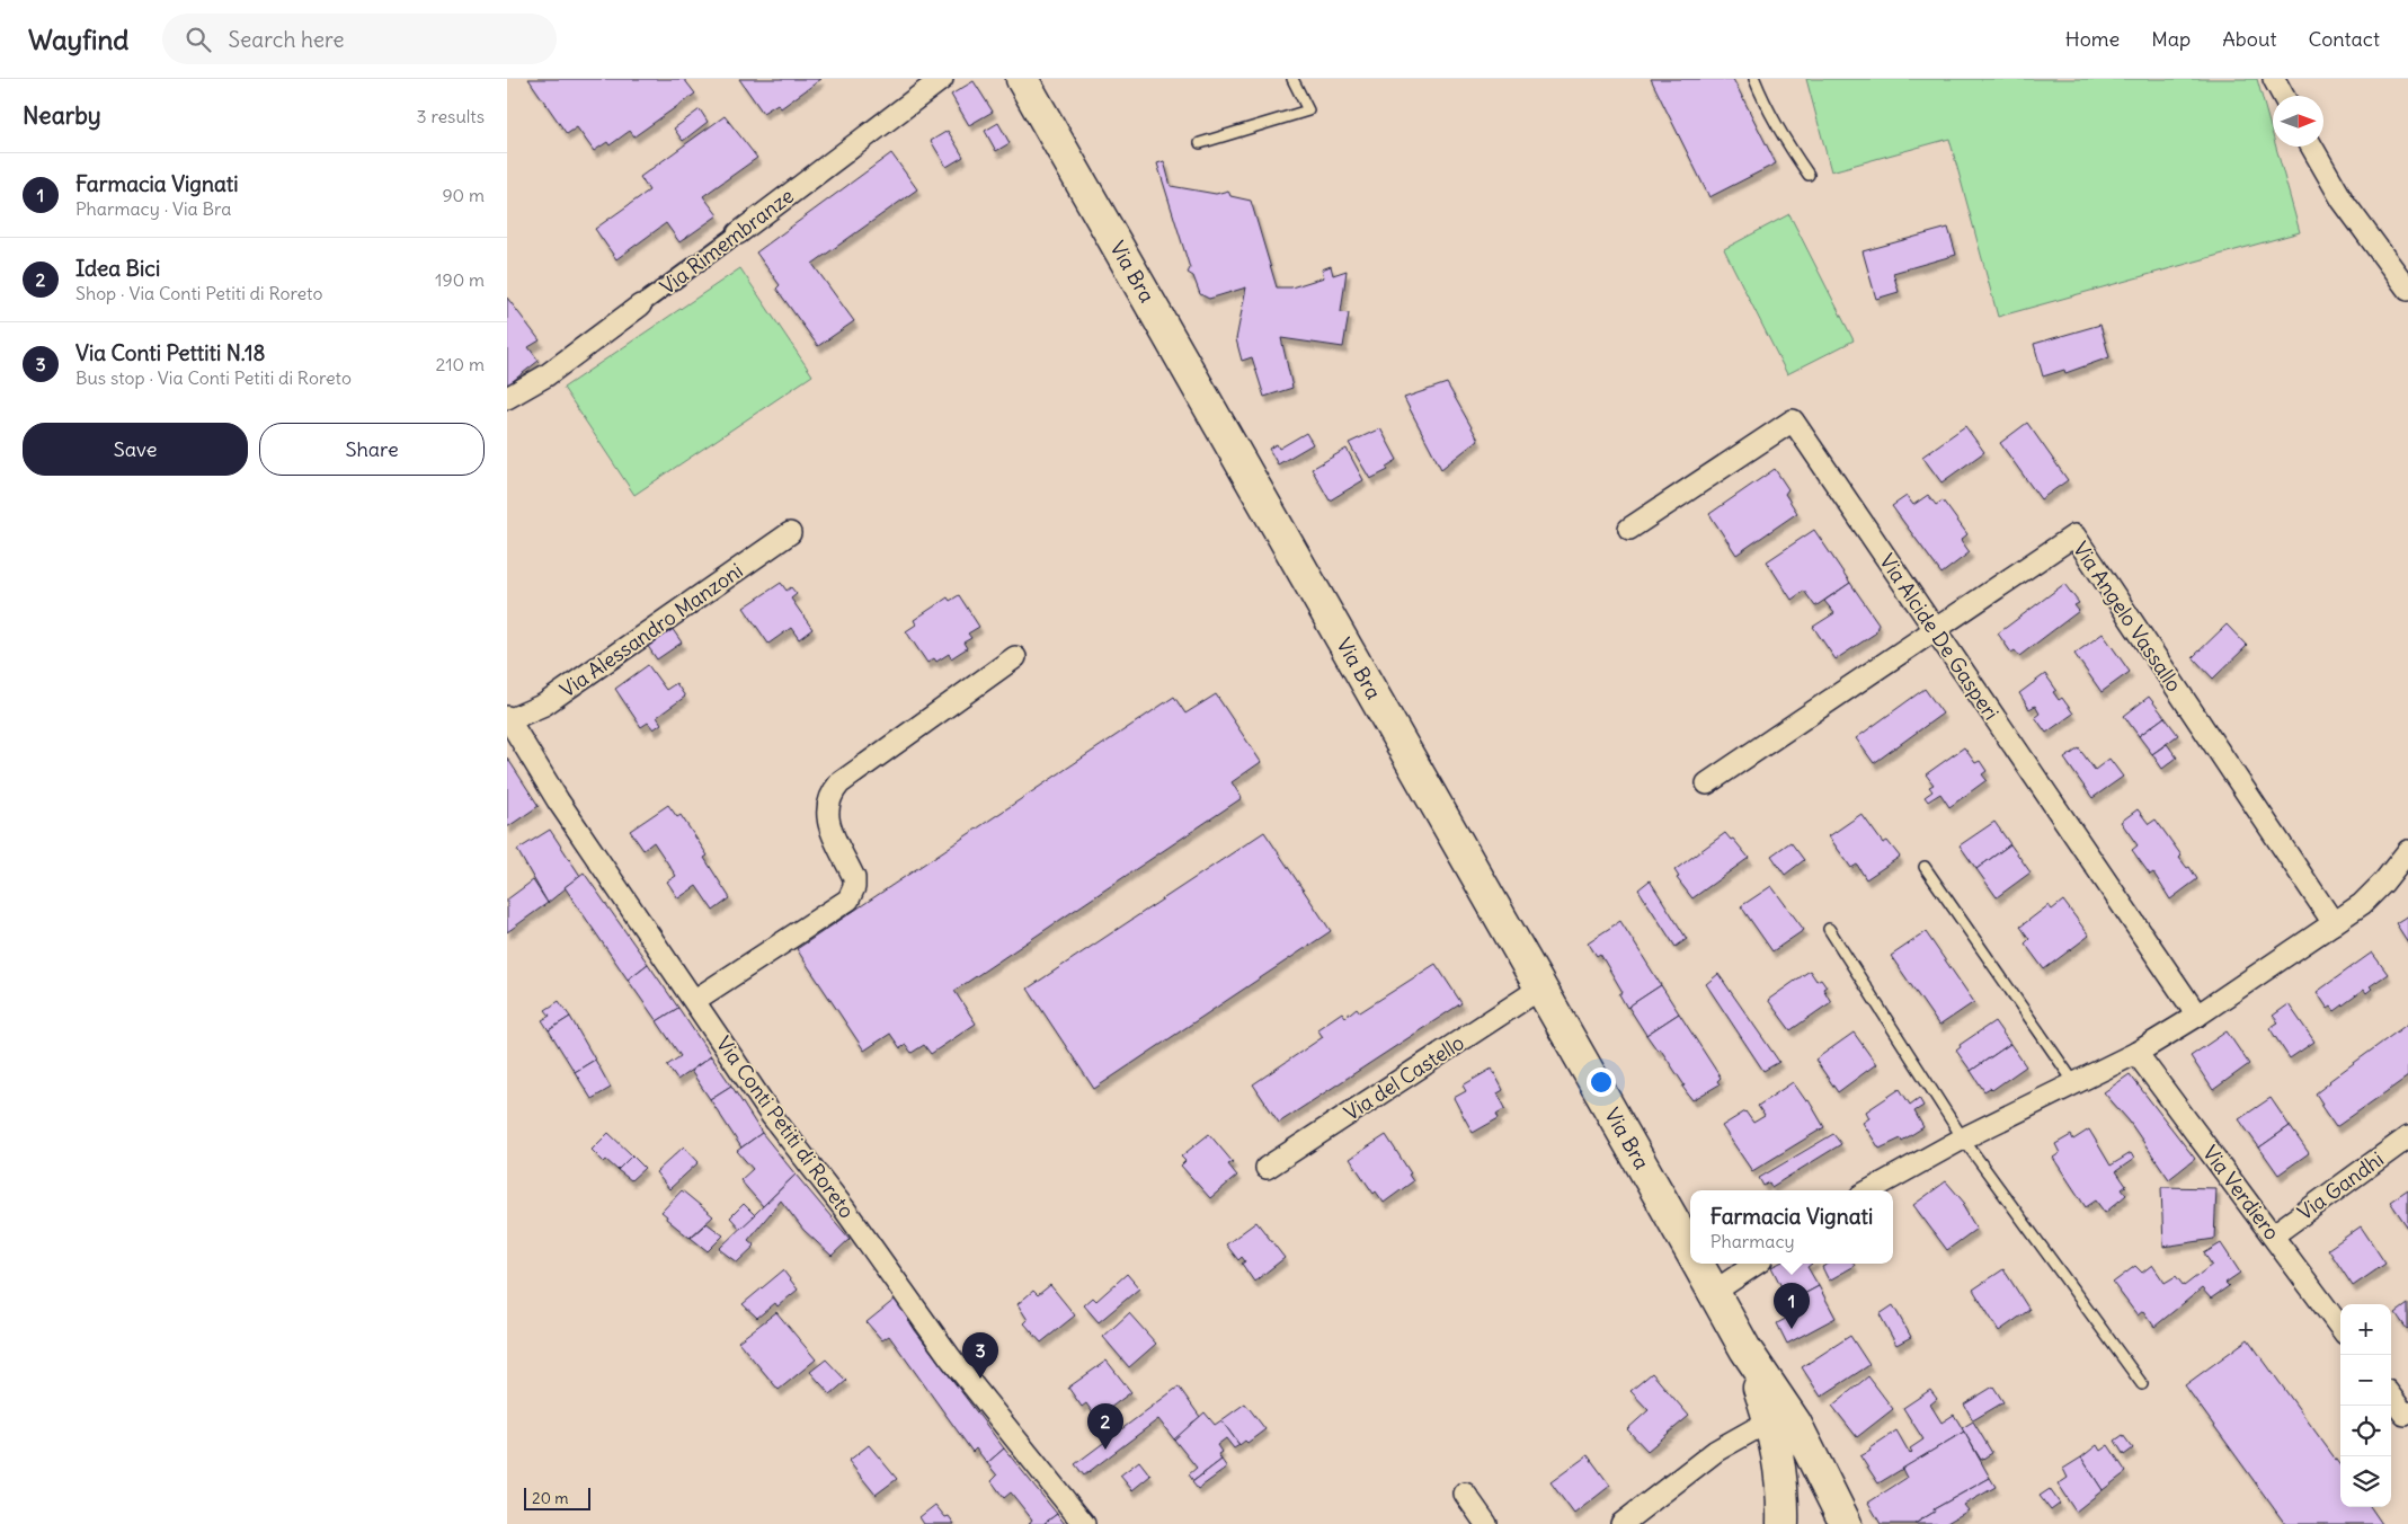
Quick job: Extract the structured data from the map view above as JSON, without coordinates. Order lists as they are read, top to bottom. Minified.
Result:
{"streets":{"main road":["Via Bra"],"street":["Via Rimembranze","Via Angelo Vassallo","Via Alessandro Manzoni","Via Alcide De Gasperi","Via del Castello","Via Conti Petiti di Roreto","Via Gandhi","Via Verdiero"]},"crossings":[["Via Bra","Via del Castello"],["Via Angelo Vassallo","Via Alcide De Gasperi"],["Via Alessandro Manzoni","Via Conti Petiti di Roreto"],["Via Gandhi","Via Verdiero"]],"scale_bar":"20 m","north":"right","page":{"header":"Wayfind","search":"Search here","nav":["Home","Map","About","Contact"],"heading":["Nearby","3 results"],"list":[{"mark":"1","name":"Farmacia Vignati","note":"Pharmacy · Via Bra","value":"90 m"},{"mark":"2","name":"Idea Bici","note":"Shop · Via Conti Petiti di Roreto","value":"190 m"},{"mark":"3","name":"Via Conti Pettiti N.18","note":"Bus stop · Via Conti Petiti di Roreto","value":"210 m"}],"buttons":["Save","Share"],"popup":["Farmacia Vignati","Pharmacy"],"pins":["1","3","2"],"map_buttons":["+","−"],"scale":"20 m"}}
